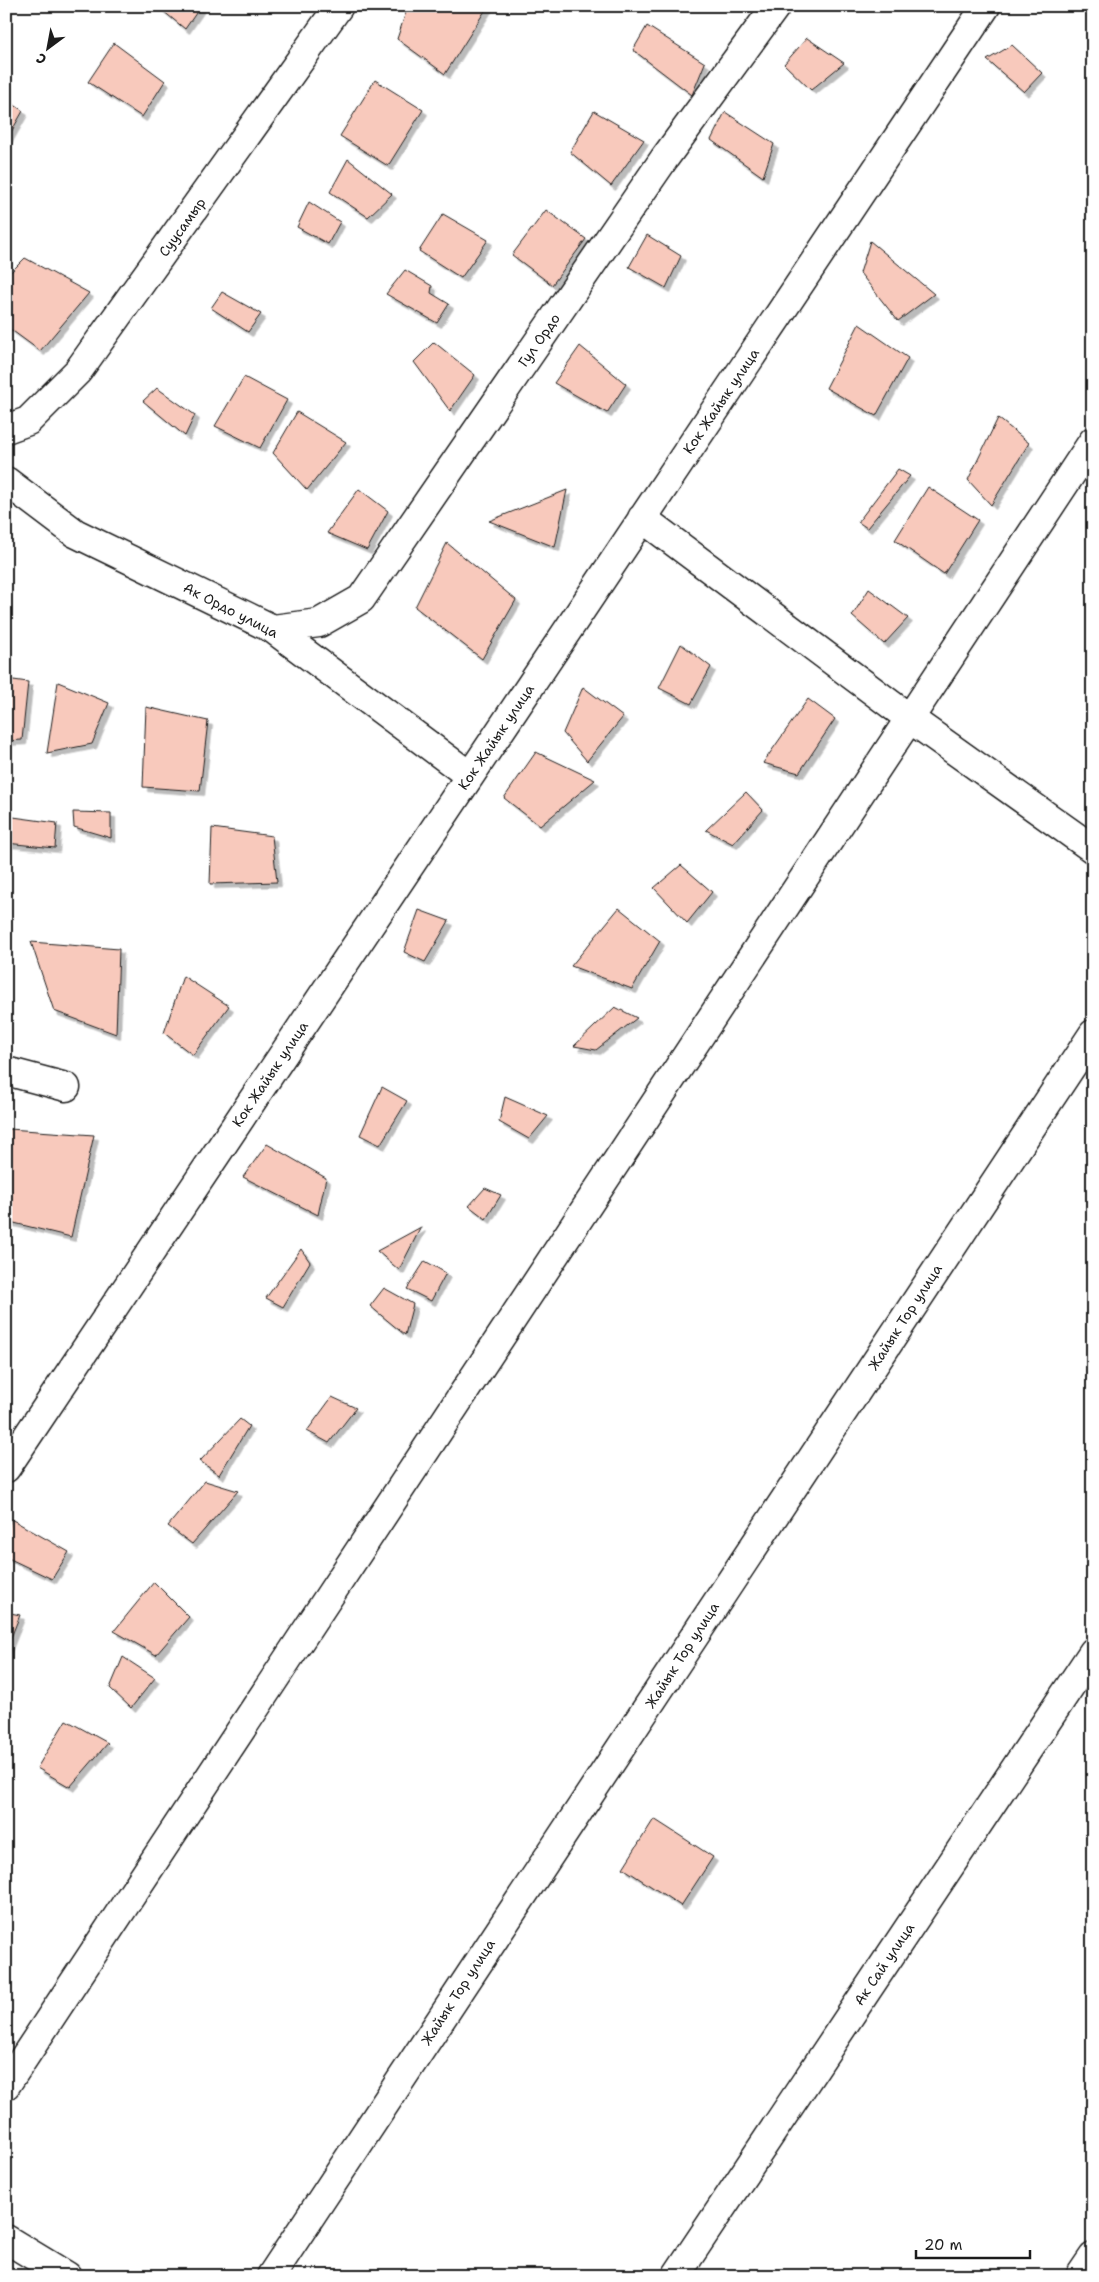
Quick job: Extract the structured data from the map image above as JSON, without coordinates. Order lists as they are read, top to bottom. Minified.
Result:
{"streets":{"street":["Суусамыр","Гул Ордо","Кок Жайык улица","Ак Ордо улица","Жайык Тор улица","Ак Сай улица"]},"crossings":[["Гул Ордо","Ак Ордо улица"],["Кок Жайык улица","Ак Ордо улица"]],"scale_bar":"20 m","north":"bottom left"}
